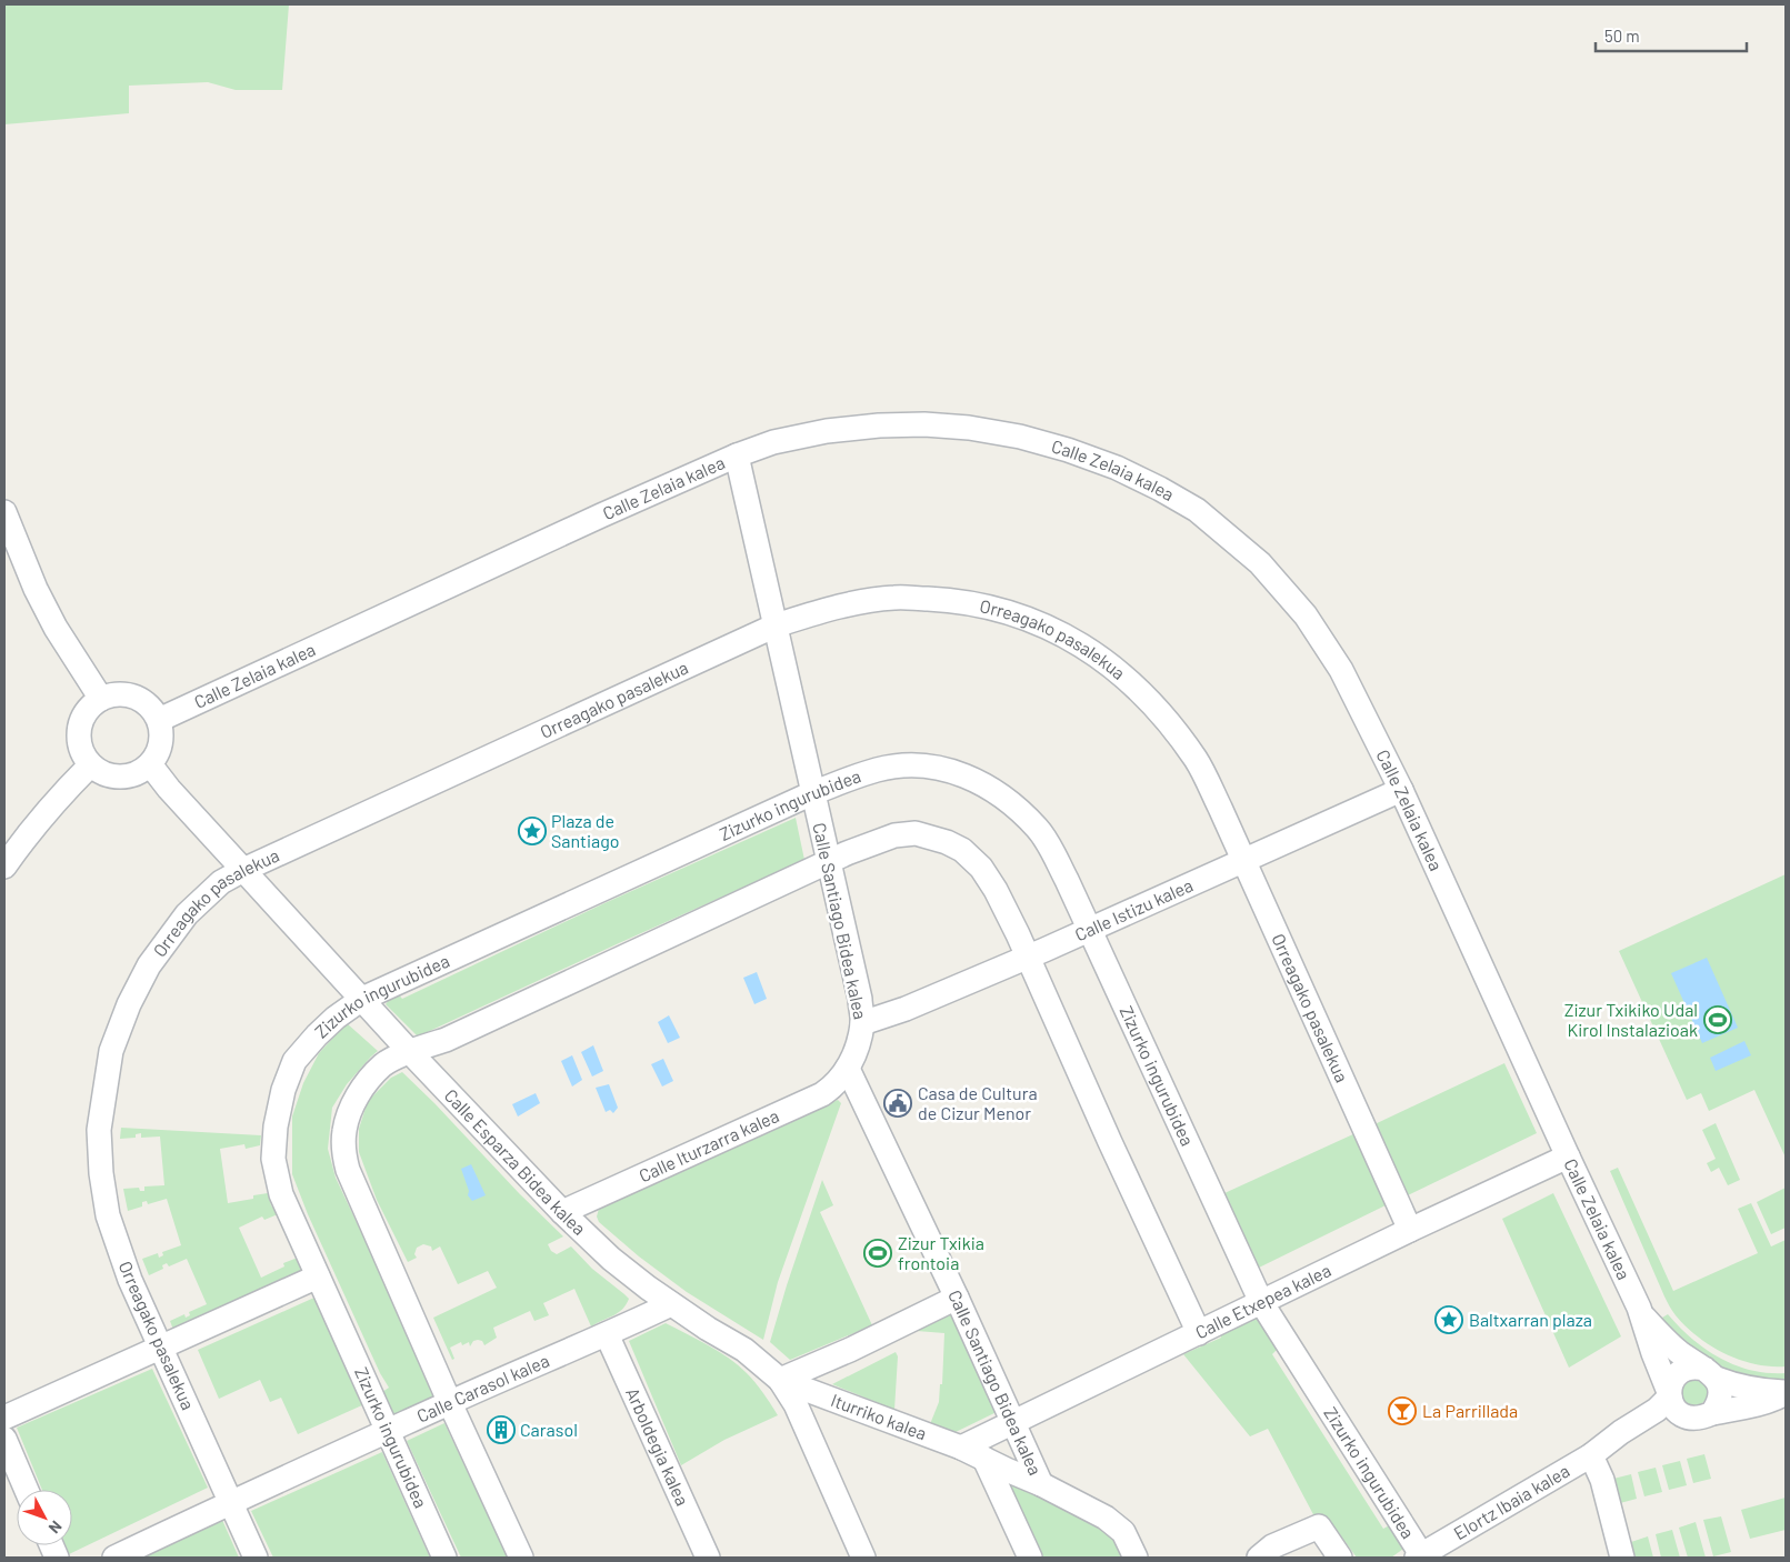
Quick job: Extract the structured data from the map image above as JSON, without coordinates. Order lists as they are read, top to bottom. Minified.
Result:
{"streets":{"street":["Calle Zelaia kalea","Orreagako pasalekua","Zizurko ingurubidea","Calle Istizu kalea","Calle Santiago Bidea kalea","Calle Iturzarra kalea","Calle Esparza Bidea kalea","Calle Etxepea kalea","Calle Carasol kalea","Iturriko kalea","Arboldegia kalea","Elortz Ibaia kalea"]},"crossings":[["Calle Zelaia kalea","Calle Istizu kalea"],["Calle Zelaia kalea","Calle Santiago Bidea kalea"],["Calle Zelaia kalea","Calle Esparza Bidea kalea"],["Calle Zelaia kalea","Calle Etxepea kalea"],["Calle Zelaia kalea","Elortz Ibaia kalea"],["Orreagako pasalekua","Calle Istizu kalea"],["Orreagako pasalekua","Calle Santiago Bidea kalea"],["Orreagako pasalekua","Calle Esparza Bidea kalea"],["Orreagako pasalekua","Calle Etxepea kalea"],["Orreagako pasalekua","Calle Carasol kalea"],["Zizurko ingurubidea","Calle Istizu kalea"],["Zizurko ingurubidea","Calle Santiago Bidea kalea"],["Zizurko ingurubidea","Calle Esparza Bidea kalea"],["Zizurko ingurubidea","Calle Etxepea kalea"],["Zizurko ingurubidea","Calle Carasol kalea"],["Zizurko ingurubidea","Elortz Ibaia kalea"],["Calle Istizu kalea","Calle Santiago Bidea kalea"],["Calle Santiago Bidea kalea","Calle Iturzarra kalea"],["Calle Santiago Bidea kalea","Calle Etxepea kalea"],["Calle Santiago Bidea kalea","Iturriko kalea"],["Calle Iturzarra kalea","Calle Esparza Bidea kalea"],["Calle Esparza Bidea kalea","Calle Carasol kalea"],["Calle Esparza Bidea kalea","Iturriko kalea"],["Calle Etxepea kalea","Iturriko kalea"],["Calle Carasol kalea","Arboldegia kalea"]],"places":{"place":["Plaza de Santiago","Baltxarran plaza"],"sports":["Zizur Txikiko Udal Kirol Instalazioak","Zizur Txikia frontoia"],"public building":["Casa de Cultura de Cizur Menor"],"bar":["La Parrillada"],"building":["Carasol"]},"scale_bar":"50 m","north":"bottom right"}
